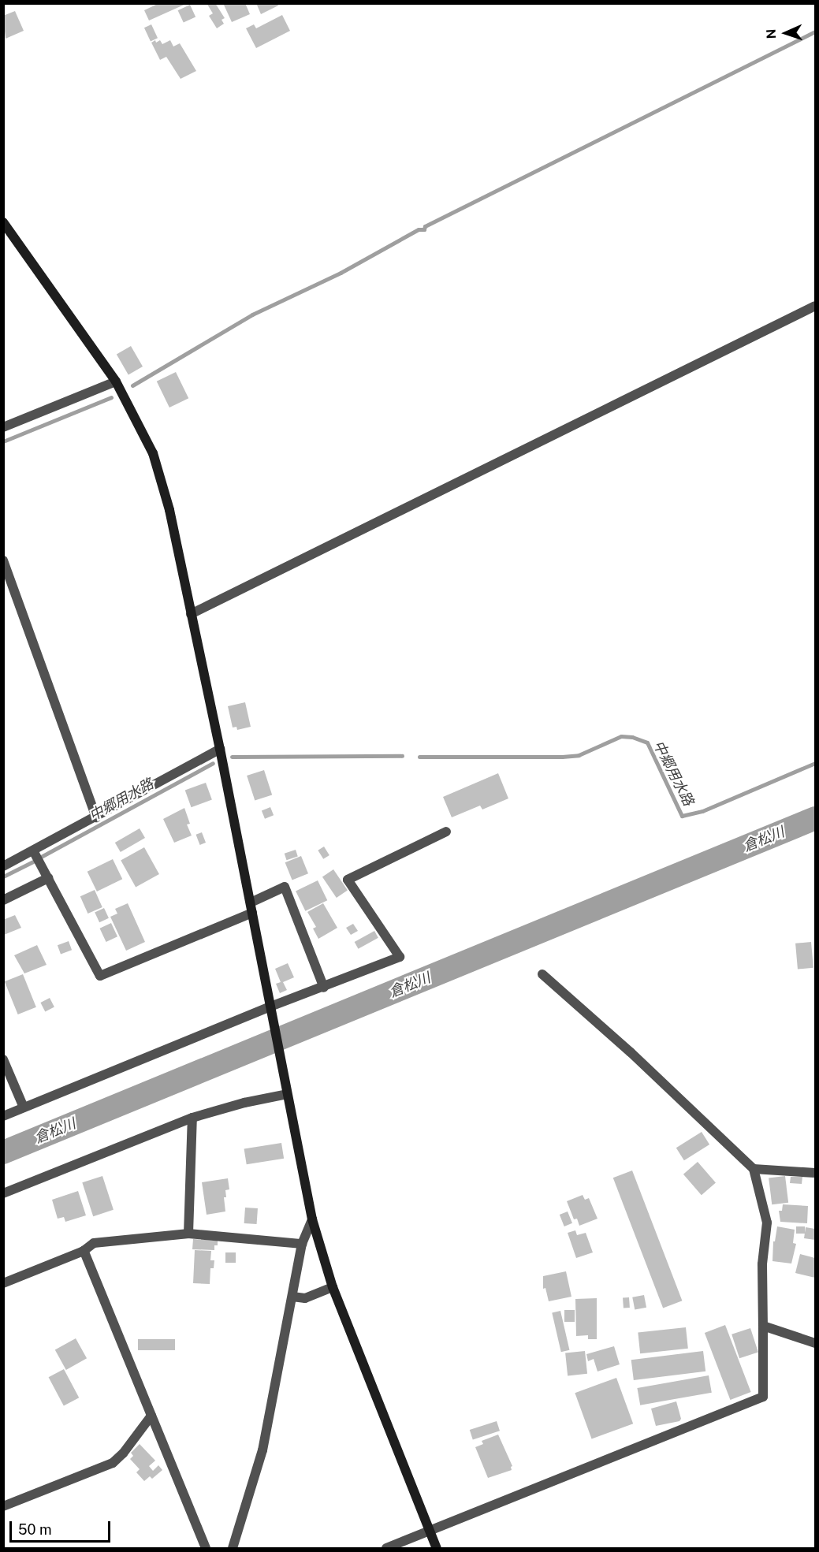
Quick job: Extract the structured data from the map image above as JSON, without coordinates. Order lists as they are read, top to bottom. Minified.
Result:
{"water":["中郷用水路","倉松川"],"scale_bar":"50 m","north":"left"}
